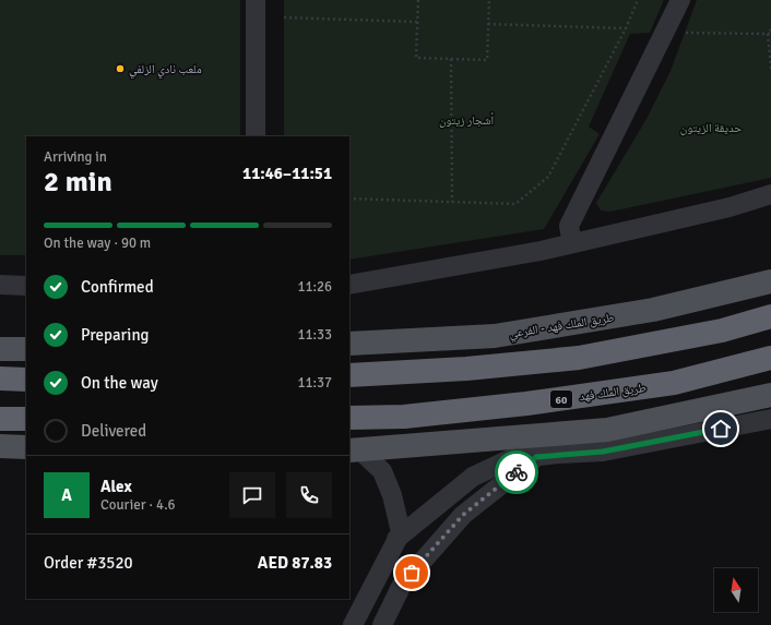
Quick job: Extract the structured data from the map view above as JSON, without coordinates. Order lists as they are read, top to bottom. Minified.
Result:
{"streets":{"highway":["طريق الملك فهد","60"],"main road":["طريق الملك فهد - الفرعي"]},"parks":["أشجار زيتون","حديقة الزيتون"],"places":["ملعب نادي الزلفي"],"north":"top","page":{"heading":["2 min","Arriving in","11:46–11:51"],"panel":["Alex","Courier · 4.6","Order #3520","AED 87.83"],"bar":"On the way · 90 m","list":[["Confirmed","11:26"],["Preparing","11:33"],["On the way","11:37"],"Delivered"],"round":"A"}}
